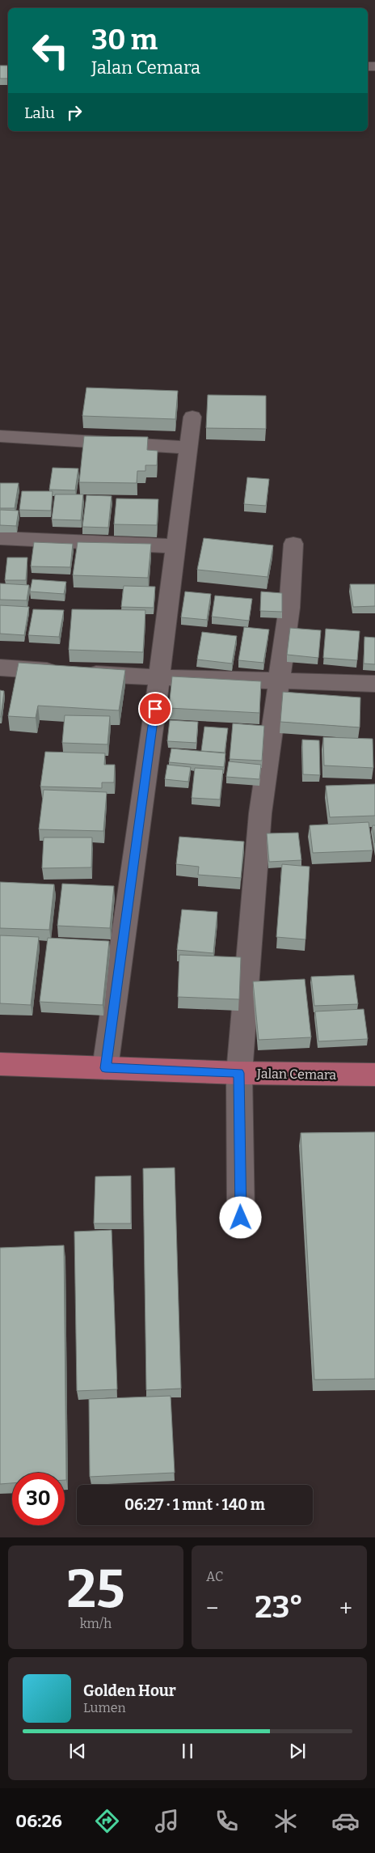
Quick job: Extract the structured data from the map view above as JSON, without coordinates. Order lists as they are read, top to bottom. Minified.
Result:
{"streets":{"main road":["Jalan Cemara"]},"page":{"turn":["30 m","Jalan Cemara"],"then":"Lalu","limit":"30","trip":"06:27 · 1 mnt · 140 m","tile":[["25","km/h"],"AC"],"heat":["−","23°","+"],"song":["Golden Hour","Lumen"],"tabs":"06:26"}}
